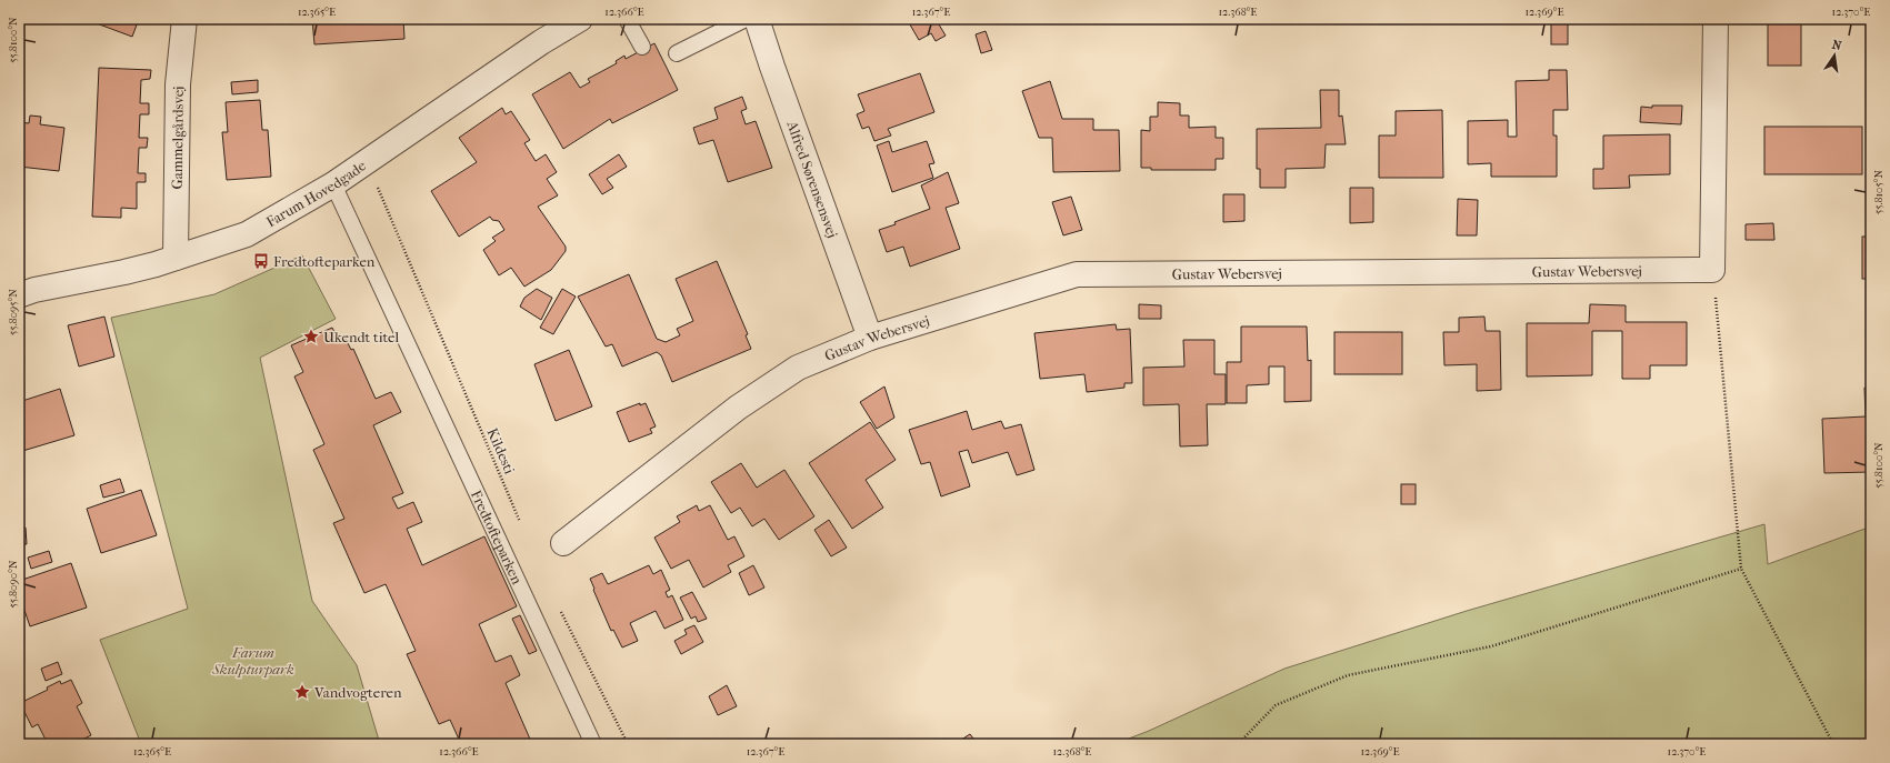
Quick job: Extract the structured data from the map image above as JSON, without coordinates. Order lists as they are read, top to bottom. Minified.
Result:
{"streets":{"street":["Gammelgårdsvej","Alfred Sørensensvej","Farum Hovedgade","Gustav Webersvej"],"lane":["Fredtofteparken"],"path":["Kildesti"]},"crossings":[["Gammelgårdsvej","Farum Hovedgade"],["Alfred Sørensensvej","Gustav Webersvej"],["Farum Hovedgade","Kildesti"],["Farum Hovedgade","Fredtofteparken"]],"parks":["Farum Skulpturpark"],"places":{"bus stop":["Fredtofteparken"],"place":["Ukendt titel","Vandvogteren"]},"north":"top","coordinates":["12.365°E","12.366°E","12.367°E","12.368°E","12.369°E","12.370°E","55.8100°N","55.8105°N","55.8095°N","55.8090°N"]}
